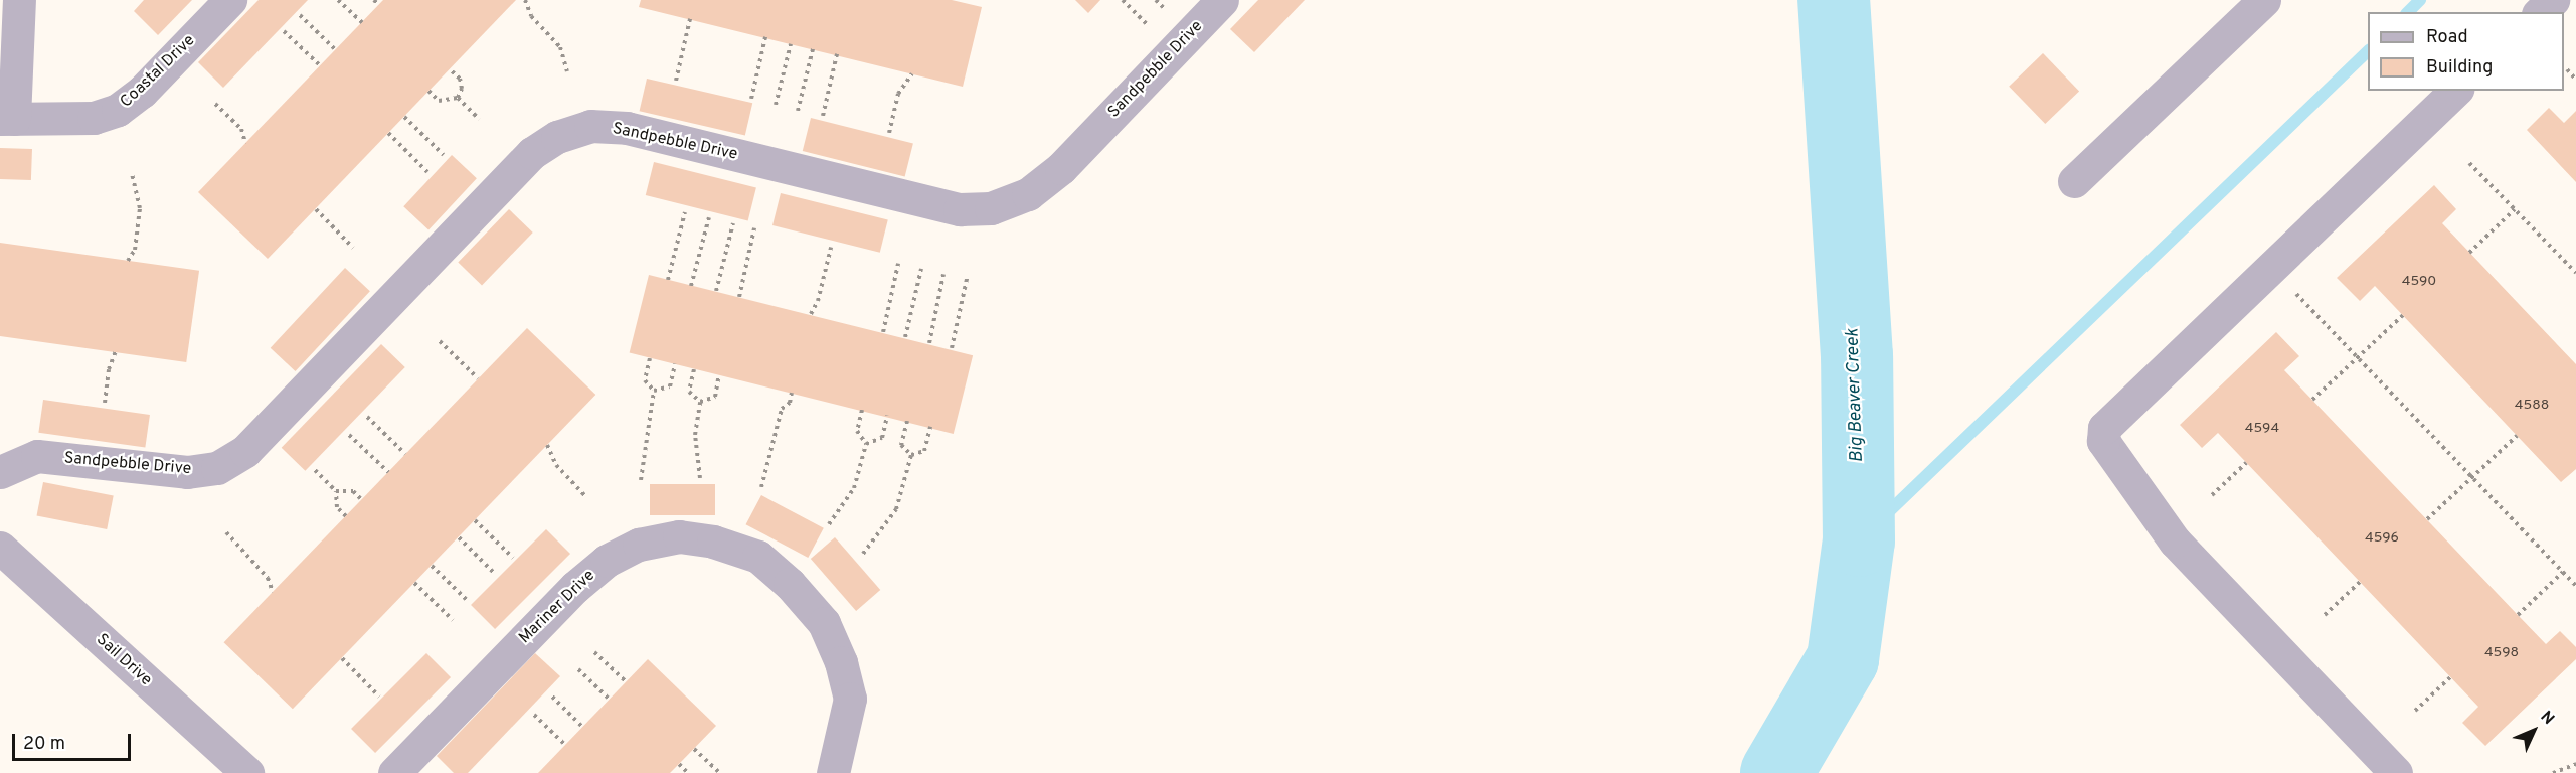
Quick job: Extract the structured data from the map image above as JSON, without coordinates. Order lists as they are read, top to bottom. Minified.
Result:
{"streets":{"street":["Sandpebble Drive","Coastal Drive","Mariner Drive","Sail Drive"]},"water":["Big Beaver Creek"],"house_numbers":["4590","4588","4594","4596","4598"],"legend":["Road","Building"],"scale_bar":"20 m","north":"top right"}
